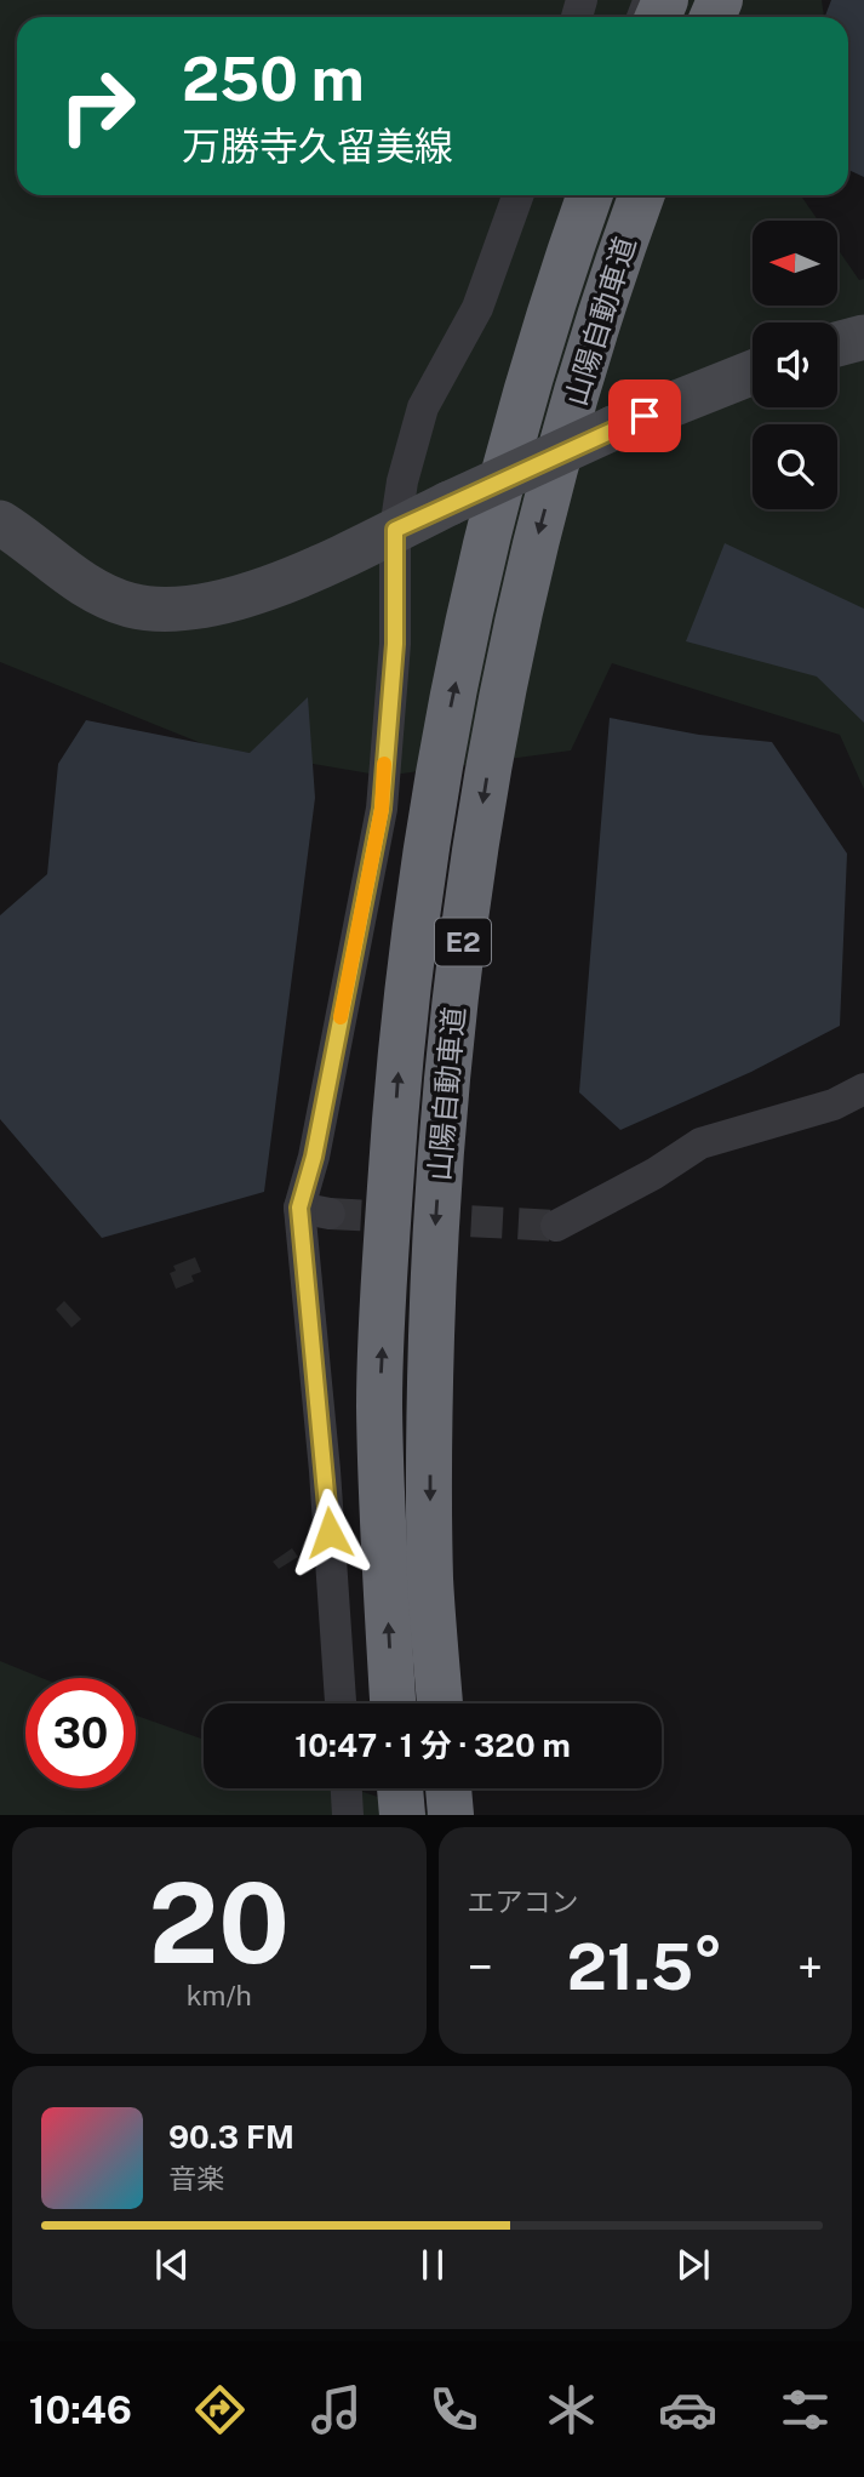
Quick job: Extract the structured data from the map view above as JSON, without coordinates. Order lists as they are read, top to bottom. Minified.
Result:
{"streets":{"highway":["山陽自動車道","E2"]},"north":"left","page":{"turn":["250 m","万勝寺久留美線"],"limit":"30","trip":"10:47 · 1 分 · 320 m","tile":[["20","km/h"],"エアコン"],"heat":["−","21.5°","+"],"song":["90.3 FM","音楽"],"tabs":"10:46"}}
